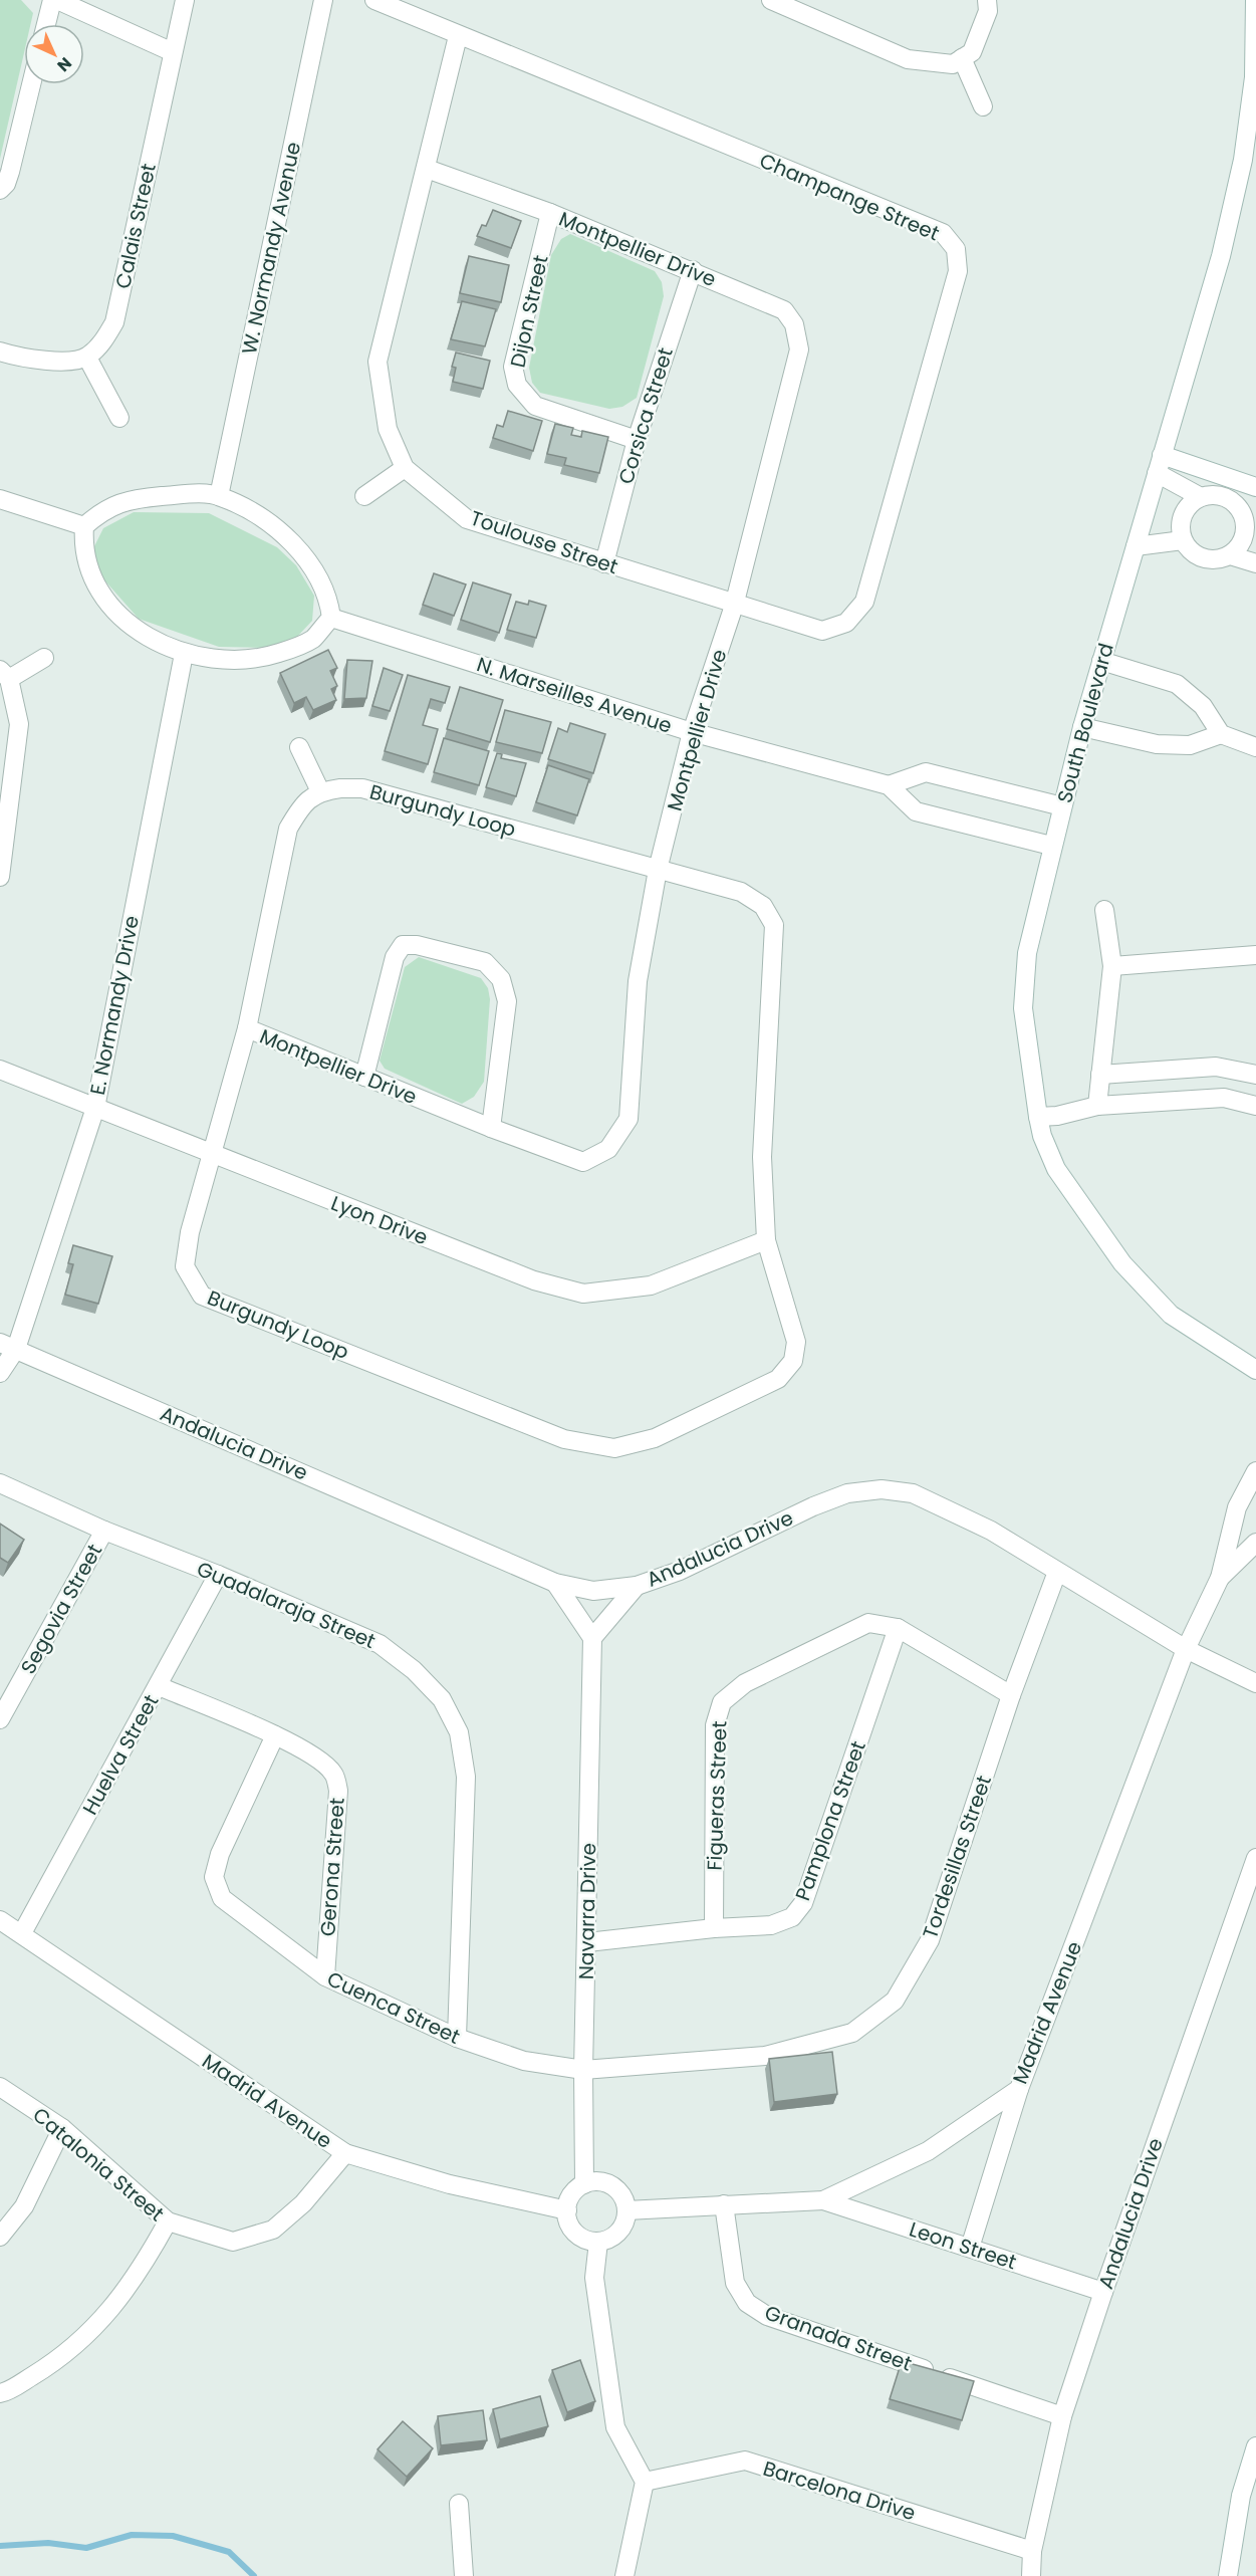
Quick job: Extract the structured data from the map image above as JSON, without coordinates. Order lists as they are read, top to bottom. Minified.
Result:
{"streets":{"street":["Champange Street","Calais Street","W. Normandy Avenue","Montpellier Drive","Dijon Street","Corsica Street","Toulouse Street","N. Marseilles Avenue","South Boulevard","Burgundy Loop","E. Normandy Drive","Lyon Drive","Andalucia Drive","Guadalaraja Street","Segovia Street","Huelva Street","Figueras Street","Pamplona Street","Tordesillas Street","Gerona Street","Navarra Drive","Cuenca Street","Madrid Avenue","Catalonia Street","Leon Street","Granada Street","Barcelona Drive"]},"crossings":[["Champange Street","Toulouse Street"],["W. Normandy Avenue","N. Marseilles Avenue"],["W. Normandy Avenue","E. Normandy Drive"],["Montpellier Drive","Dijon Street"],["Montpellier Drive","Corsica Street"],["Montpellier Drive","Toulouse Street"],["Montpellier Drive","N. Marseilles Avenue"],["Montpellier Drive","Burgundy Loop"],["Dijon Street","Corsica Street"],["Corsica Street","Toulouse Street"],["N. Marseilles Avenue","E. Normandy Drive"],["Burgundy Loop","Lyon Drive"],["E. Normandy Drive","Lyon Drive"],["E. Normandy Drive","Andalucia Drive"],["Andalucia Drive","Tordesillas Street"],["Andalucia Drive","Madrid Avenue"],["Andalucia Drive","Leon Street"],["Andalucia Drive","Granada Street"],["Andalucia Drive","Barcelona Drive"],["Guadalaraja Street","Segovia Street"],["Guadalaraja Street","Huelva Street"],["Guadalaraja Street","Cuenca Street"],["Huelva Street","Gerona Street"],["Huelva Street","Madrid Avenue"],["Figueras Street","Pamplona Street"],["Figueras Street","Tordesillas Street"],["Pamplona Street","Navarra Drive"],["Tordesillas Street","Navarra Drive"],["Tordesillas Street","Cuenca Street"],["Gerona Street","Cuenca Street"],["Navarra Drive","Cuenca Street"],["Navarra Drive","Madrid Avenue"],["Madrid Avenue","Catalonia Street"],["Madrid Avenue","Leon Street"],["Madrid Avenue","Granada Street"]],"north":"bottom right"}
